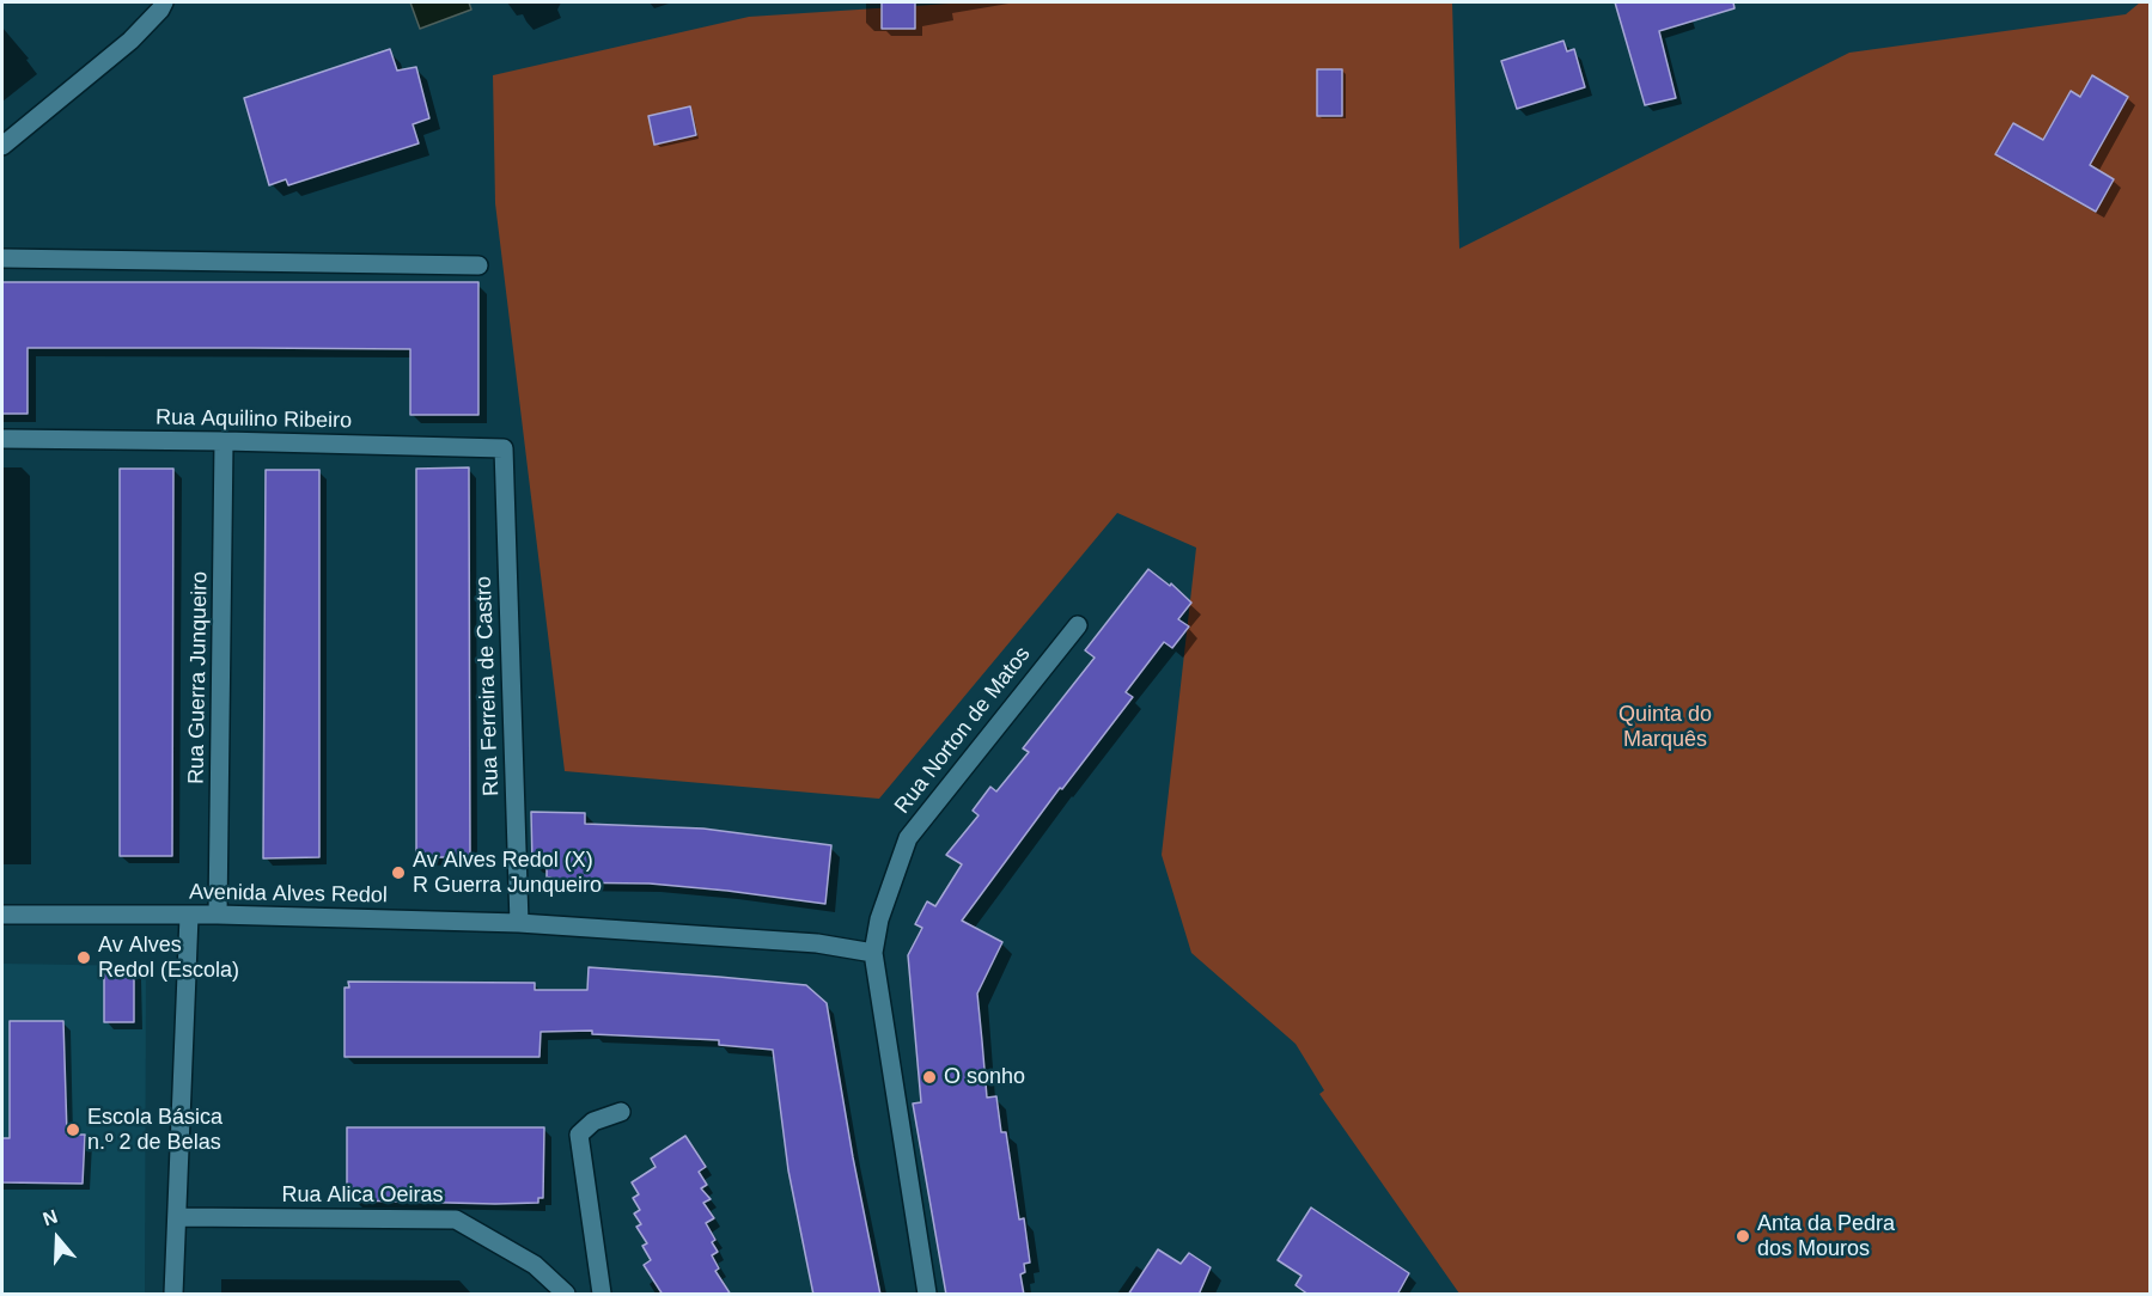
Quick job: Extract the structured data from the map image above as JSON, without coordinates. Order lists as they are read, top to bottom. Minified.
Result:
{"streets":{"street":["Rua Aquilino Ribeiro","Rua Guerra Junqueiro","Rua Ferreira de Castro","Rua Norton de Matos","Avenida Alves Redol","Rua Alica Oeiras"]},"crossings":[["Rua Aquilino Ribeiro","Rua Guerra Junqueiro"],["Rua Aquilino Ribeiro","Rua Ferreira de Castro"],["Rua Guerra Junqueiro","Avenida Alves Redol"],["Rua Ferreira de Castro","Avenida Alves Redol"],["Rua Norton de Matos","Avenida Alves Redol"]],"parks":["Quinta do Marquês"],"places":["Av Alves Redol (X) R Guerra Junqueiro","Av Alves Redol (Escola)","O sonho","Escola Básica n.º 2 de Belas","Anta da Pedra dos Mouros"],"north":"top"}
